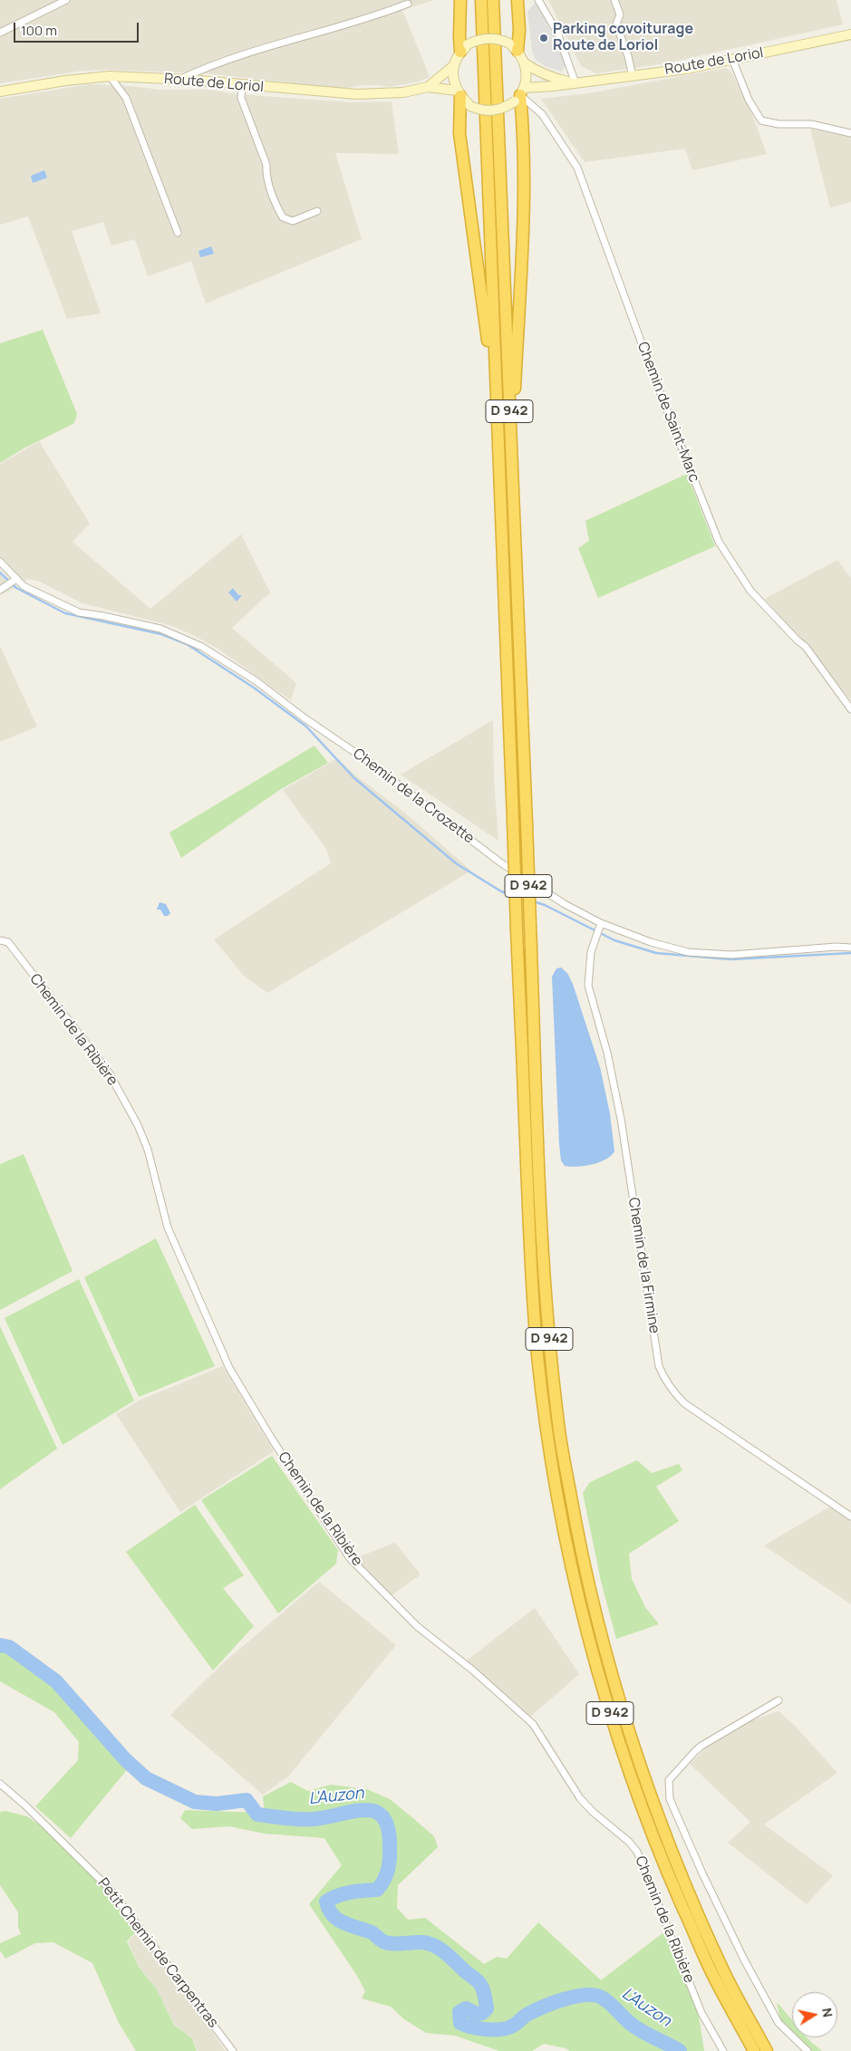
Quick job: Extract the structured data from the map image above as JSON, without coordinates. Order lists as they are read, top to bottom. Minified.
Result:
{"streets":{"highway":["D 942"],"street":["Route de Loriol","Chemin de Saint-Marc","Chemin de la Crozette","Chemin de la Ribière","Chemin de la Firmine","Petit Chemin de Carpentras"]},"crossings":[["Route de Loriol","D 942"],["Route de Loriol","Chemin de Saint-Marc"],["D 942","Chemin de Saint-Marc"],["Chemin de la Crozette","Chemin de la Firmine"]],"water":["L'Auzon"],"places":["Parking covoiturage Route de Loriol"],"scale_bar":"100 m","north":"right"}
